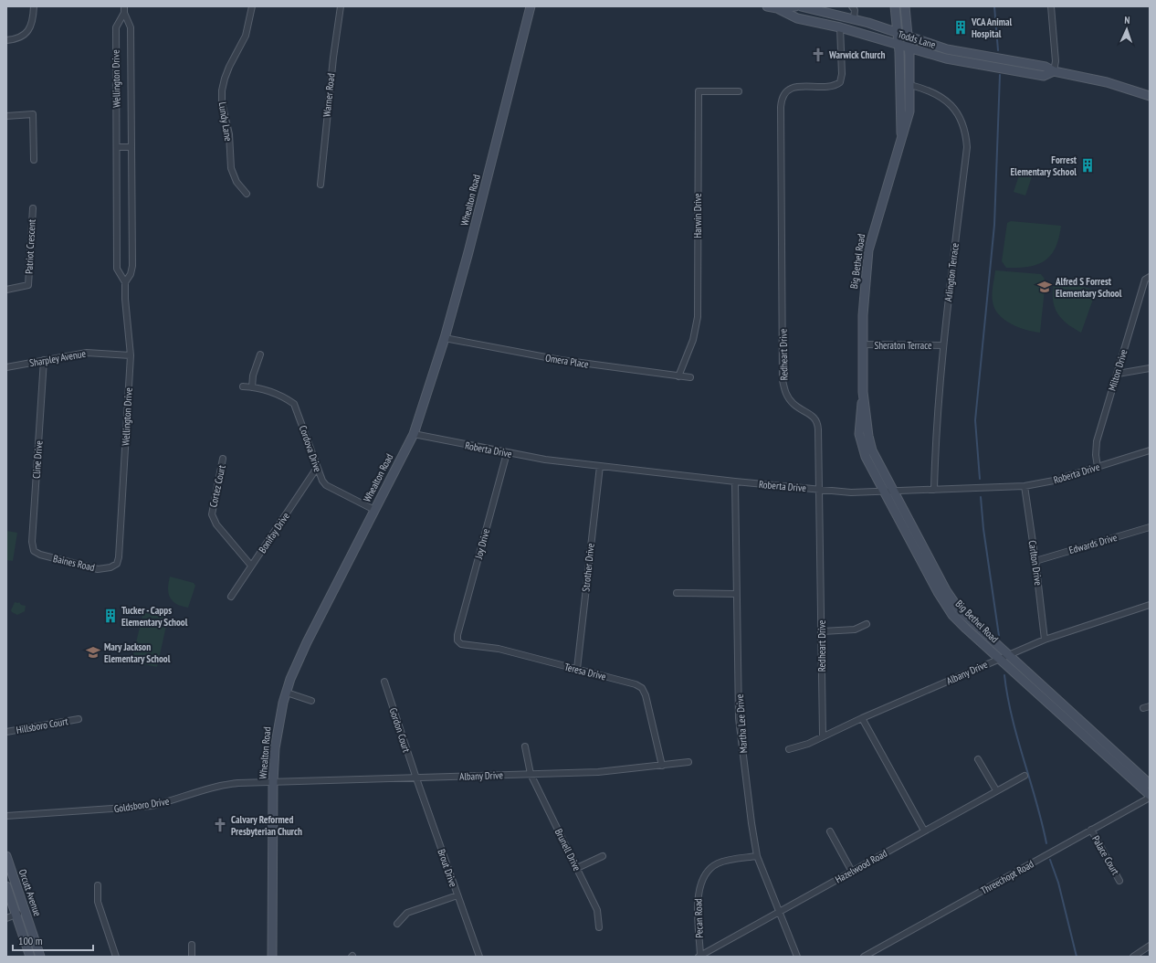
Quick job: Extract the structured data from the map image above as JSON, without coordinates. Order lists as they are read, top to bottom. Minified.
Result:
{"streets":{"main road":["Todds Lane","Whealton Road","Big Bethel Road","Orcutt Avenue"],"street":["Wellington Drive","Warner Road","Lundy Lane","Harwin Drive","Patriot Crescent","Arlington Terrace","Sheraton Terrace","Redheart Drive","Sharpley Avenue","Omera Place","Milton Drive","Cordova Drive","Roberta Drive","Cline Drive","Cortez Court","Bonifay Drive","Joy Drive","Edwards Drive","Baines Road","Carlton Drive","Strother Drive","Teresa Drive","Albany Drive","Martha Lee Drive","Hillsboro Court","Gordon Court","Goldsboro Drive","Brunell Drive","Palace Court","Hazelwood Road","Brout Drive","Threechopt Road","Pecan Road"]},"crossings":[["Todds Lane","Big Bethel Road"],["Todds Lane","Redheart Drive"],["Wellington Drive","Sharpley Avenue"],["Wellington Drive","Baines Road"],["Whealton Road","Omera Place"],["Whealton Road","Cordova Drive"],["Whealton Road","Roberta Drive"],["Whealton Road","Albany Drive"],["Whealton Road","Goldsboro Drive"],["Harwin Drive","Omera Place"],["Big Bethel Road","Arlington Terrace"],["Big Bethel Road","Sheraton Terrace"],["Big Bethel Road","Roberta Drive"],["Big Bethel Road","Albany Drive"],["Big Bethel Road","Threechopt Road"],["Arlington Terrace","Sheraton Terrace"],["Arlington Terrace","Roberta Drive"],["Redheart Drive","Roberta Drive"],["Redheart Drive","Albany Drive"],["Sharpley Avenue","Cline Drive"],["Milton Drive","Roberta Drive"],["Cordova Drive","Bonifay Drive"],["Roberta Drive","Joy Drive"],["Roberta Drive","Carlton Drive"],["Roberta Drive","Strother Drive"],["Roberta Drive","Martha Lee Drive"],["Cline Drive","Baines Road"],["Cortez Court","Bonifay Drive"],["Joy Drive","Teresa Drive"],["Edwards Drive","Carlton Drive"],["Carlton Drive","Albany Drive"],["Strother Drive","Teresa Drive"],["Teresa Drive","Albany Drive"],["Albany Drive","Gordon Court"],["Albany Drive","Goldsboro Drive"],["Albany Drive","Brunell Drive"],["Albany Drive","Brout Drive"],["Martha Lee Drive","Hazelwood Road"],["Martha Lee Drive","Pecan Road"],["Gordon Court","Brout Drive"],["Palace Court","Threechopt Road"],["Hazelwood Road","Pecan Road"]],"places":{"building":["VCA Animal Hospital","Forrest Elementary School","Tucker - Capps Elementary School"],"church":["Warwick Church","Calvary Reformed Presbyterian Church"],"school or university":["Alfred S Forrest Elementary School","Mary Jackson Elementary School"]},"scale_bar":"100 m","north":"top"}
